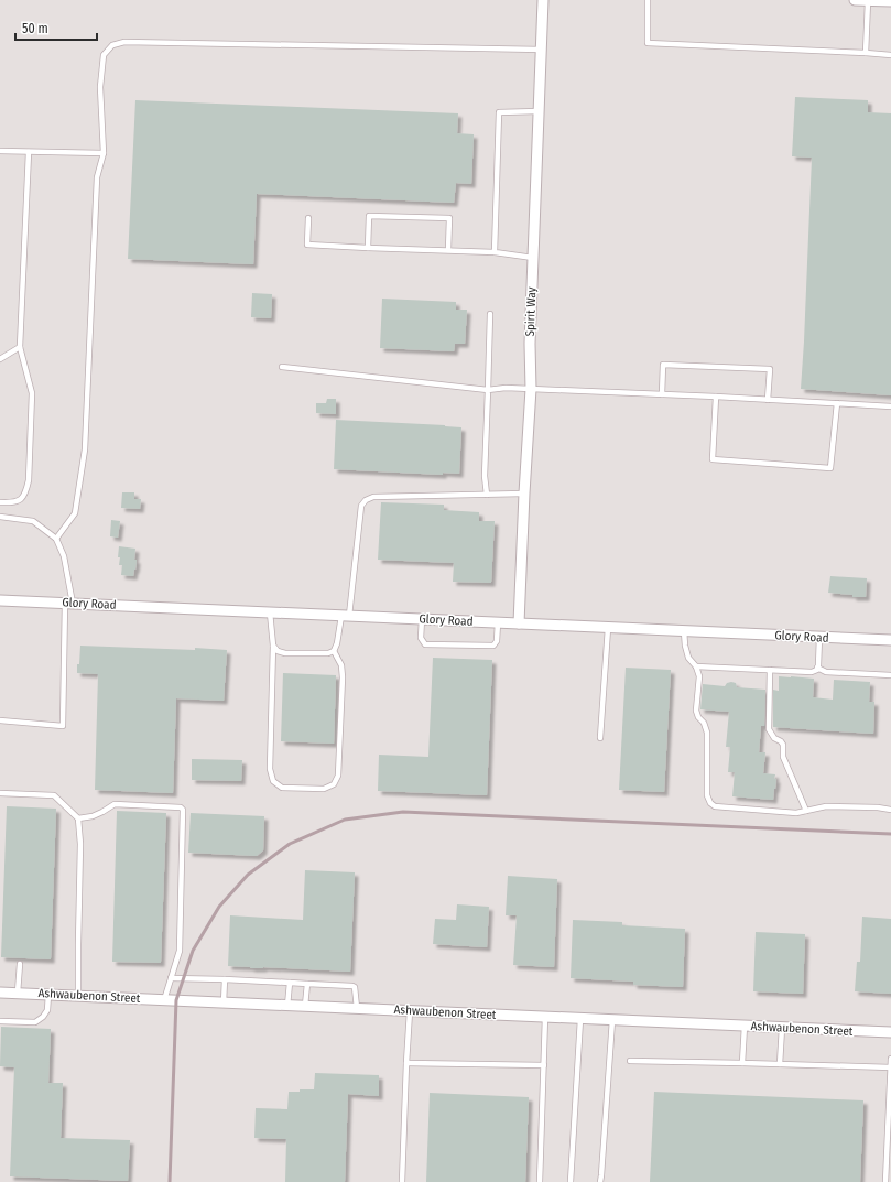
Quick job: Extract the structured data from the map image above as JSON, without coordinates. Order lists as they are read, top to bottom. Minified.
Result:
{"streets":{"street":["Spirit Way","Glory Road","Ashwaubenon Street"]},"crossings":[["Spirit Way","Glory Road"]],"scale_bar":"50 m"}
